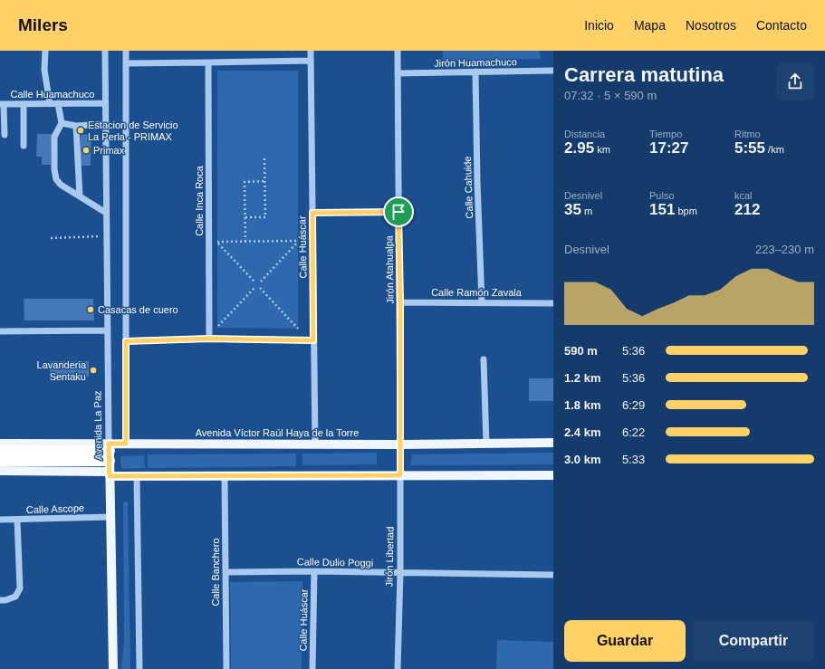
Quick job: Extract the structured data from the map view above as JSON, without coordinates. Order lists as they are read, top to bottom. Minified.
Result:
{"streets":{"main road":["Avenida La Paz","Avenida Víctor Raúl Haya de la Torre"],"street":["Jirón Huamachuco","Calle Huamachuco","Calle Cahuide","Calle Inca Roca","Calle Huáscar","Jirón Atahualpa","Calle Ramón Zavala","Calle Ascope","Jirón Libertad","Calle Dulio Poggi","Calle Banchero"]},"crossings":[["Jirón Huamachuco","Calle Cahuide"],["Jirón Huamachuco","Jirón Atahualpa"],["Calle Huamachuco","Avenida La Paz"],["Calle Cahuide","Calle Ramón Zavala"],["Calle Huáscar","Avenida Víctor Raúl Haya de la Torre"],["Calle Huáscar","Calle Dulio Poggi"],["Jirón Atahualpa","Calle Ramón Zavala"],["Jirón Atahualpa","Avenida Víctor Raúl Haya de la Torre"],["Jirón Atahualpa","Jirón Libertad"],["Avenida La Paz","Avenida Víctor Raúl Haya de la Torre"],["Avenida La Paz","Calle Ascope"],["Avenida Víctor Raúl Haya de la Torre","Jirón Libertad"],["Avenida Víctor Raúl Haya de la Torre","Calle Banchero"],["Jirón Libertad","Calle Dulio Poggi"],["Calle Dulio Poggi","Calle Banchero"]],"places":["Estacion de Servicio La Perla - PRIMAX","Primax","Casacas de cuero","Lavanderia Sentaku"],"page":{"header":"Milers","nav":["Inicio","Mapa","Nosotros","Contacto"],"heading":["Carrera matutina","07:32 · 5 × 590 m"],"stats":[["Distancia","2.95 km"],["Tiempo","17:27"],["Ritmo","5:55 /km"],["Desnivel","35 m"],["Pulso","151 bpm"],["kcal","212"]],"chart":["Desnivel","223–230 m"],"list":[{"name":"590 m","note":"5:36"},{"name":"1.2 km","note":"5:36"},{"name":"1.8 km","note":"6:29"},{"name":"2.4 km","note":"6:22"},{"name":"3.0 km","note":"5:33"}],"buttons":["Guardar","Compartir"]}}
